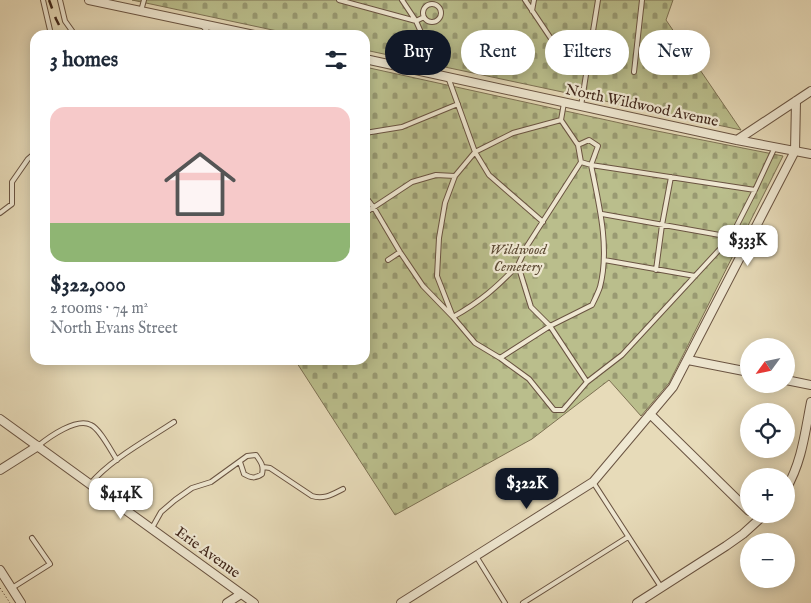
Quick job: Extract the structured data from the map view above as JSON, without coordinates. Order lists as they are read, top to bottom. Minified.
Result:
{"streets":{"street":["North Wildwood Avenue","Erie Avenue"]},"parks":["Wildwood Cemetery"],"north":"bottom left","page":{"chip":["Buy","Rent","Filters","New"],"heading":"3 homes","list":[{"name":"$322,000","note":"2 rooms · 74 m² · North Evans Street"}],"price":["$333K","$322K","$414K"],"map_buttons":["+","−"]}}
